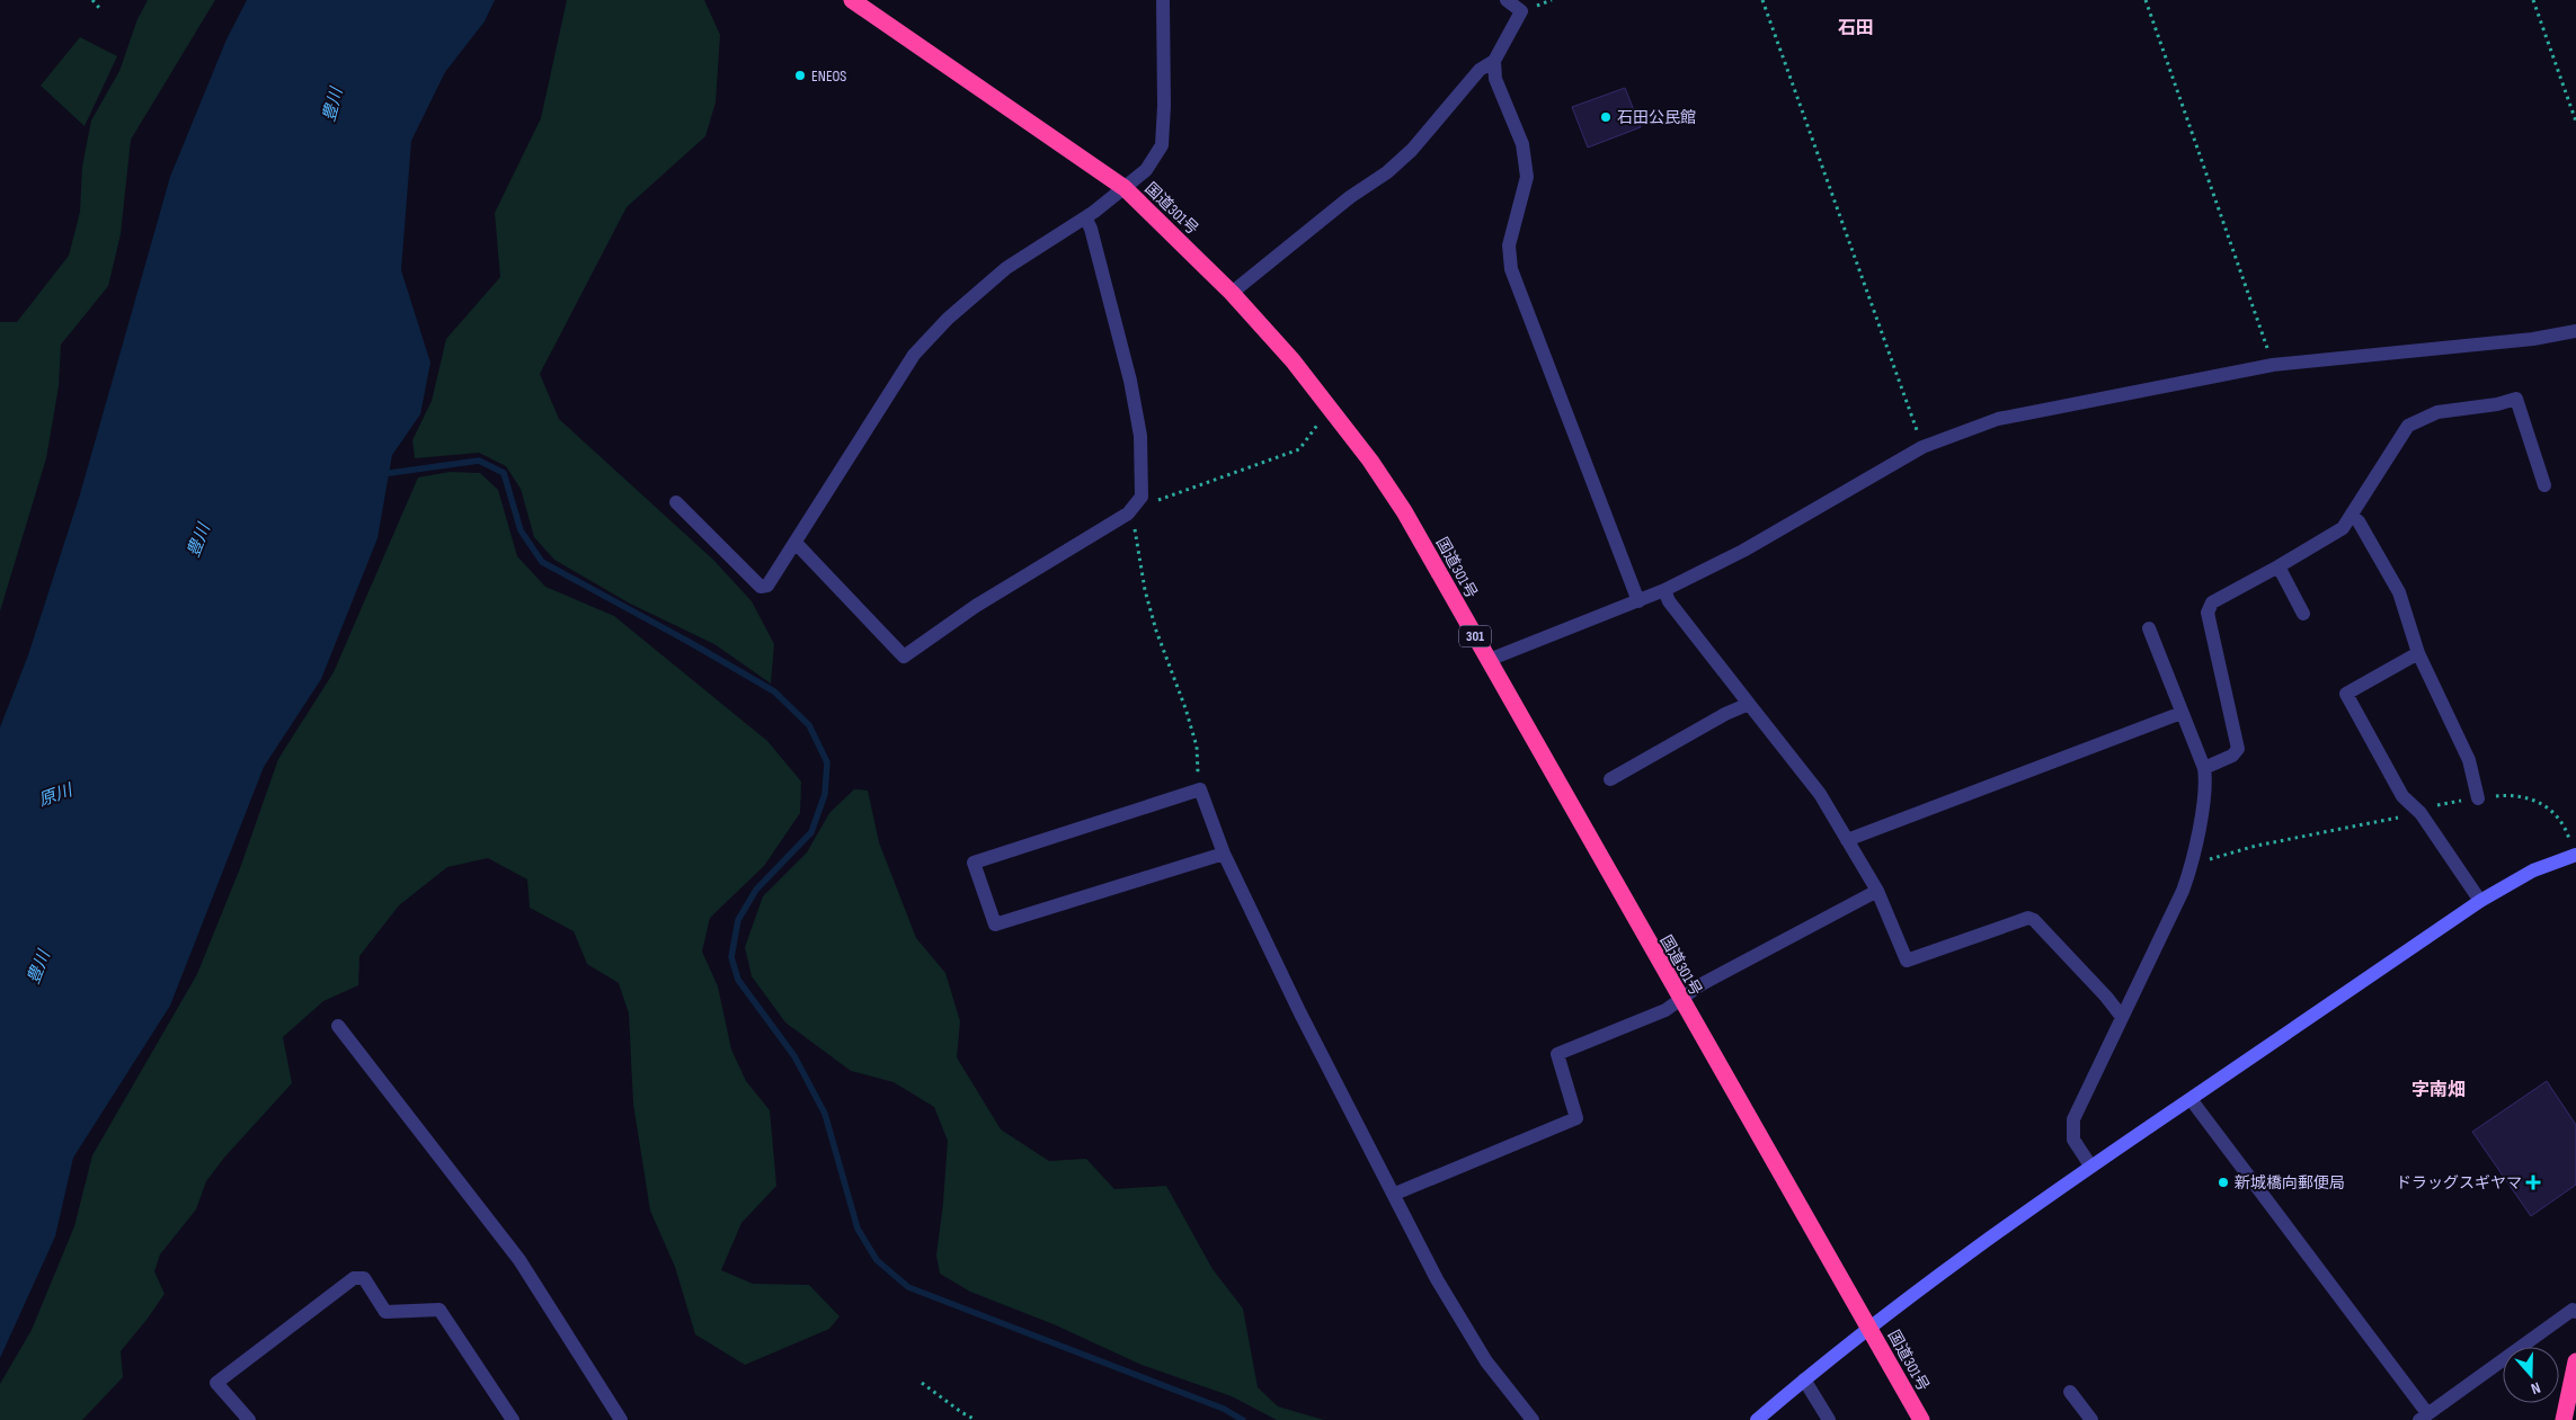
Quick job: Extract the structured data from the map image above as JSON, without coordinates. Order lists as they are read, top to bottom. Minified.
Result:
{"streets":{"highway":["国道301号","301"]},"districts":["石田","字南畑"],"water":["豊川","原川"],"places":{"other":["ENEOS","石田公民館","新城橋向郵便局"],"health":["ドラッグスギヤマ"]},"north":"bottom"}
